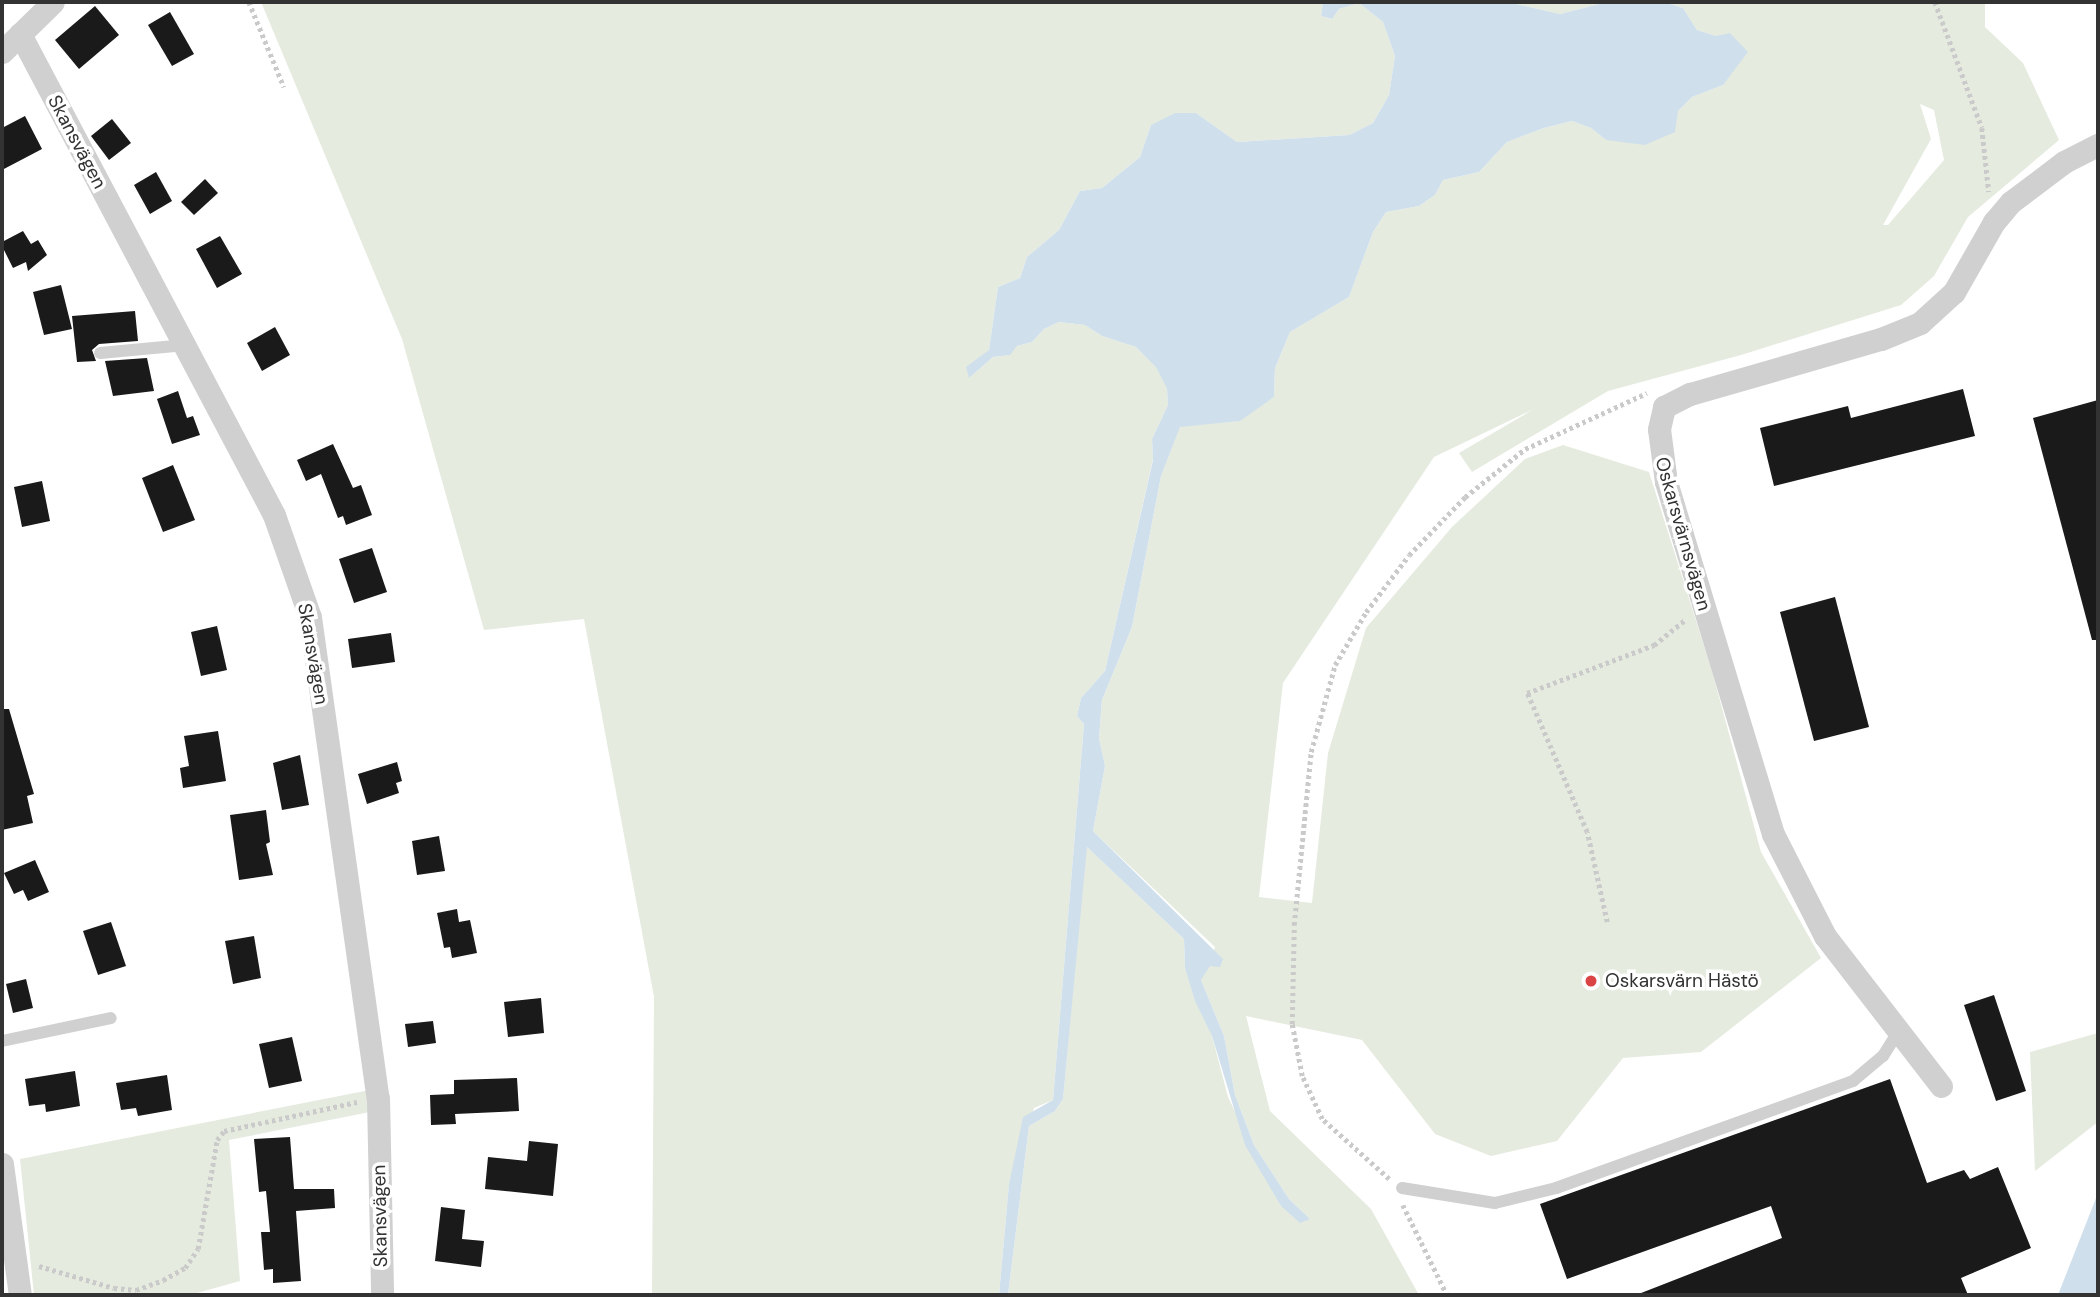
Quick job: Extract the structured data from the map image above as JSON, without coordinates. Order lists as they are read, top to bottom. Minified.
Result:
{"streets":{"street":["Skansvägen","Oskarsvärnsvägen"]},"places":["Oskarsvärn Hästö"]}
